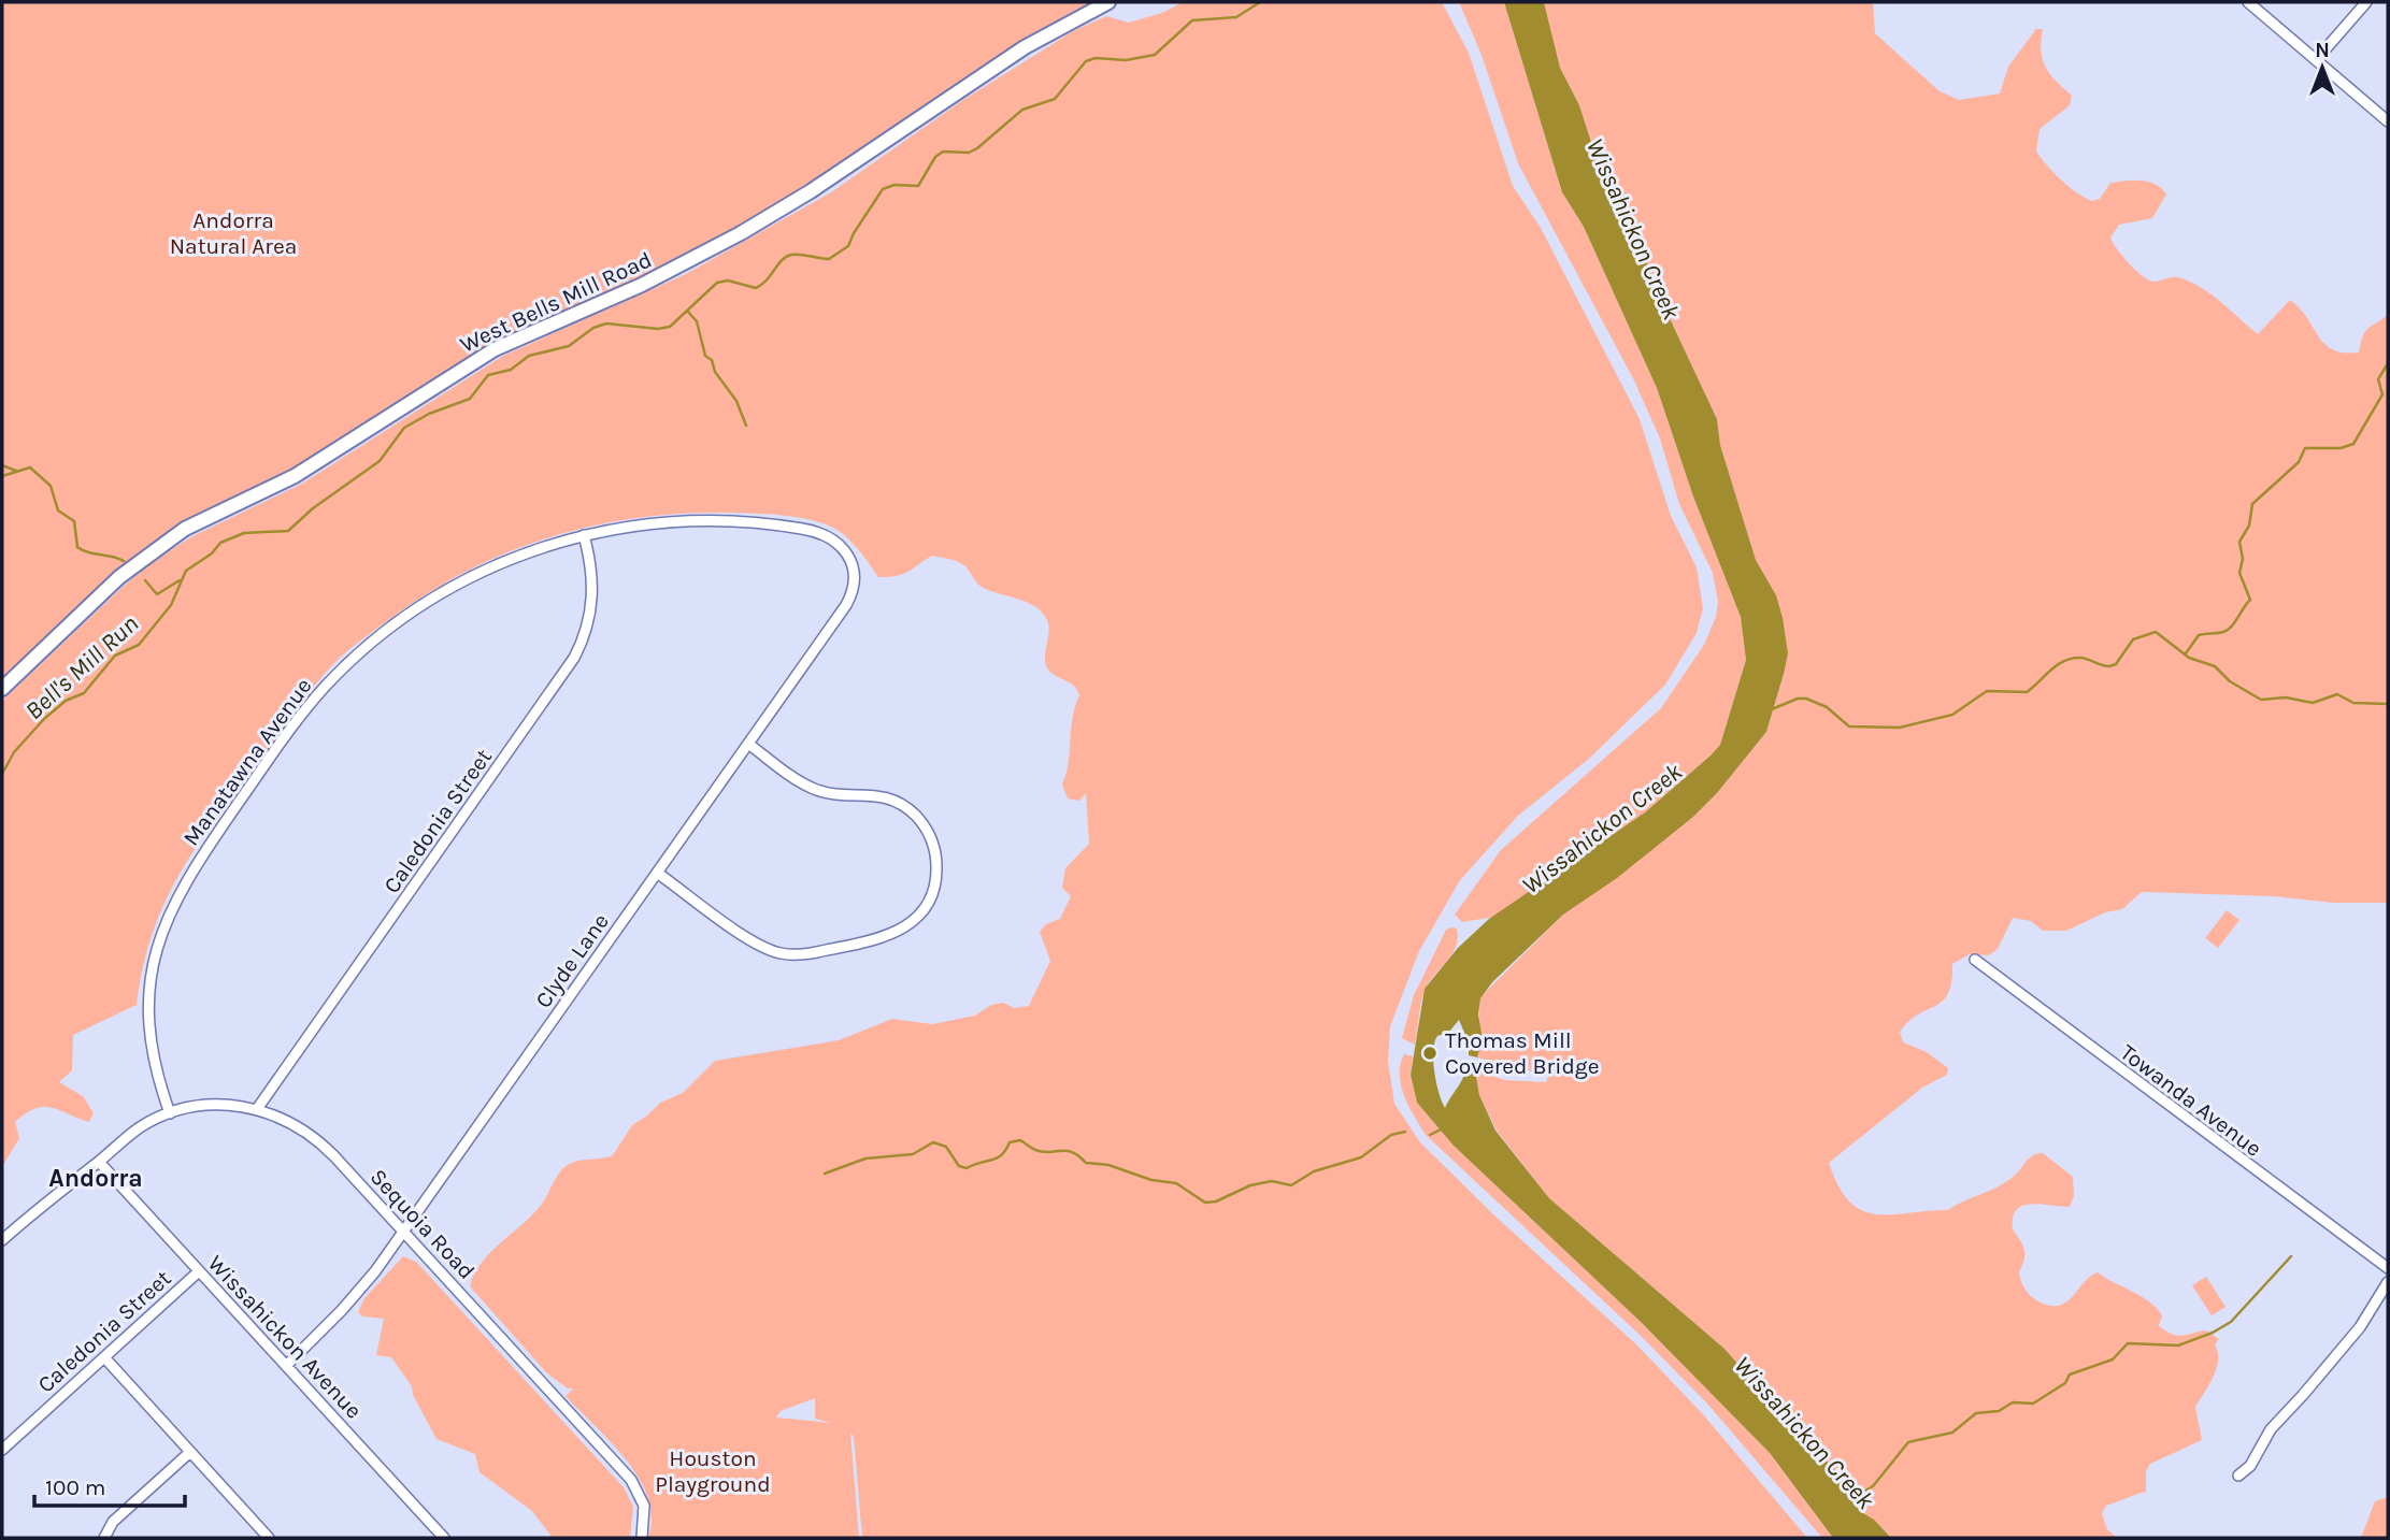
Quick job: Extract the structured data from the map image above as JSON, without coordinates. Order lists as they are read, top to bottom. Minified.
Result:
{"streets":{"street":["West Bells Mill Road","Manatawna Avenue","Caledonia Street","Clyde Lane","Towanda Avenue","Sequoia Road","Wissahickon Avenue"]},"crossings":[["Manatawna Avenue","Caledonia Street"],["Manatawna Avenue","Clyde Lane"],["Manatawna Avenue","Sequoia Road"],["Caledonia Street","Sequoia Road"],["Caledonia Street","Wissahickon Avenue"],["Clyde Lane","Sequoia Road"],["Clyde Lane","Wissahickon Avenue"],["Sequoia Road","Wissahickon Avenue"]],"districts":["Andorra"],"water":["Wissahickon Creek","Bell's Mill Run"],"parks":["Andorra Natural Area","Houston Playground"],"places":["Thomas Mill Covered Bridge"],"scale_bar":"100 m","north":"top"}
